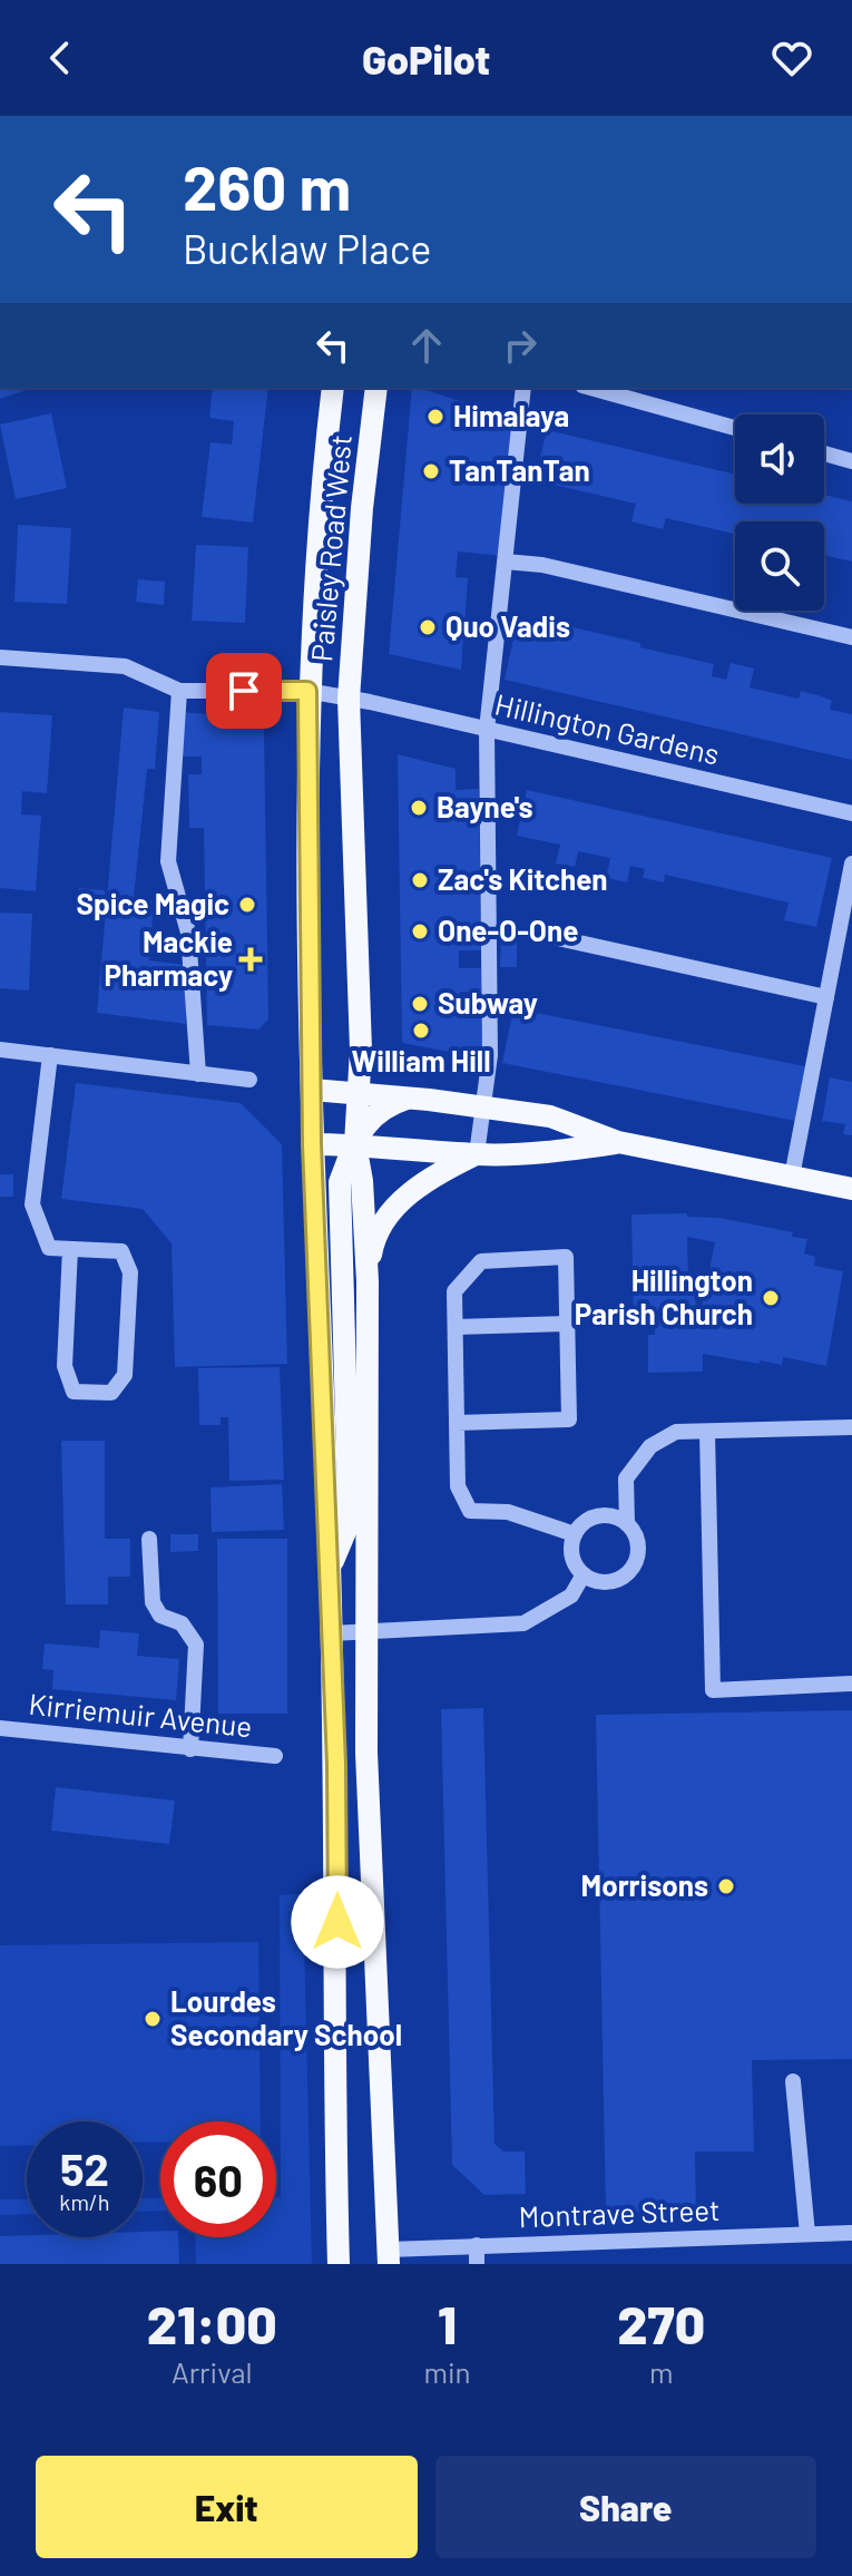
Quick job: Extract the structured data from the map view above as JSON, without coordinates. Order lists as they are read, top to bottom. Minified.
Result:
{"streets":{"main road":["Paisley Road West"],"street":["Hillington Gardens","Kirriemuir Avenue","Montrave Street"]},"crossings":[["Paisley Road West","Hillington Gardens"],["Paisley Road West","Montrave Street"]],"places":{"other":["Himalaya","TanTanTan","Quo Vadis","Bayne's","Zac's Kitchen","Spice Magic","One-O-One","Subway","William Hill","Hillington Parish Church","Morrisons","Lourdes Secondary School"],"health":["Mackie Pharmacy"]},"page":{"header":"GoPilot","turn":["260 m","Bucklaw Place"],"speed":"52 km/h","limit":"60","eta":["21:00","Arrival","1","min","270","m"],"buttons":["Exit","Share"]}}
